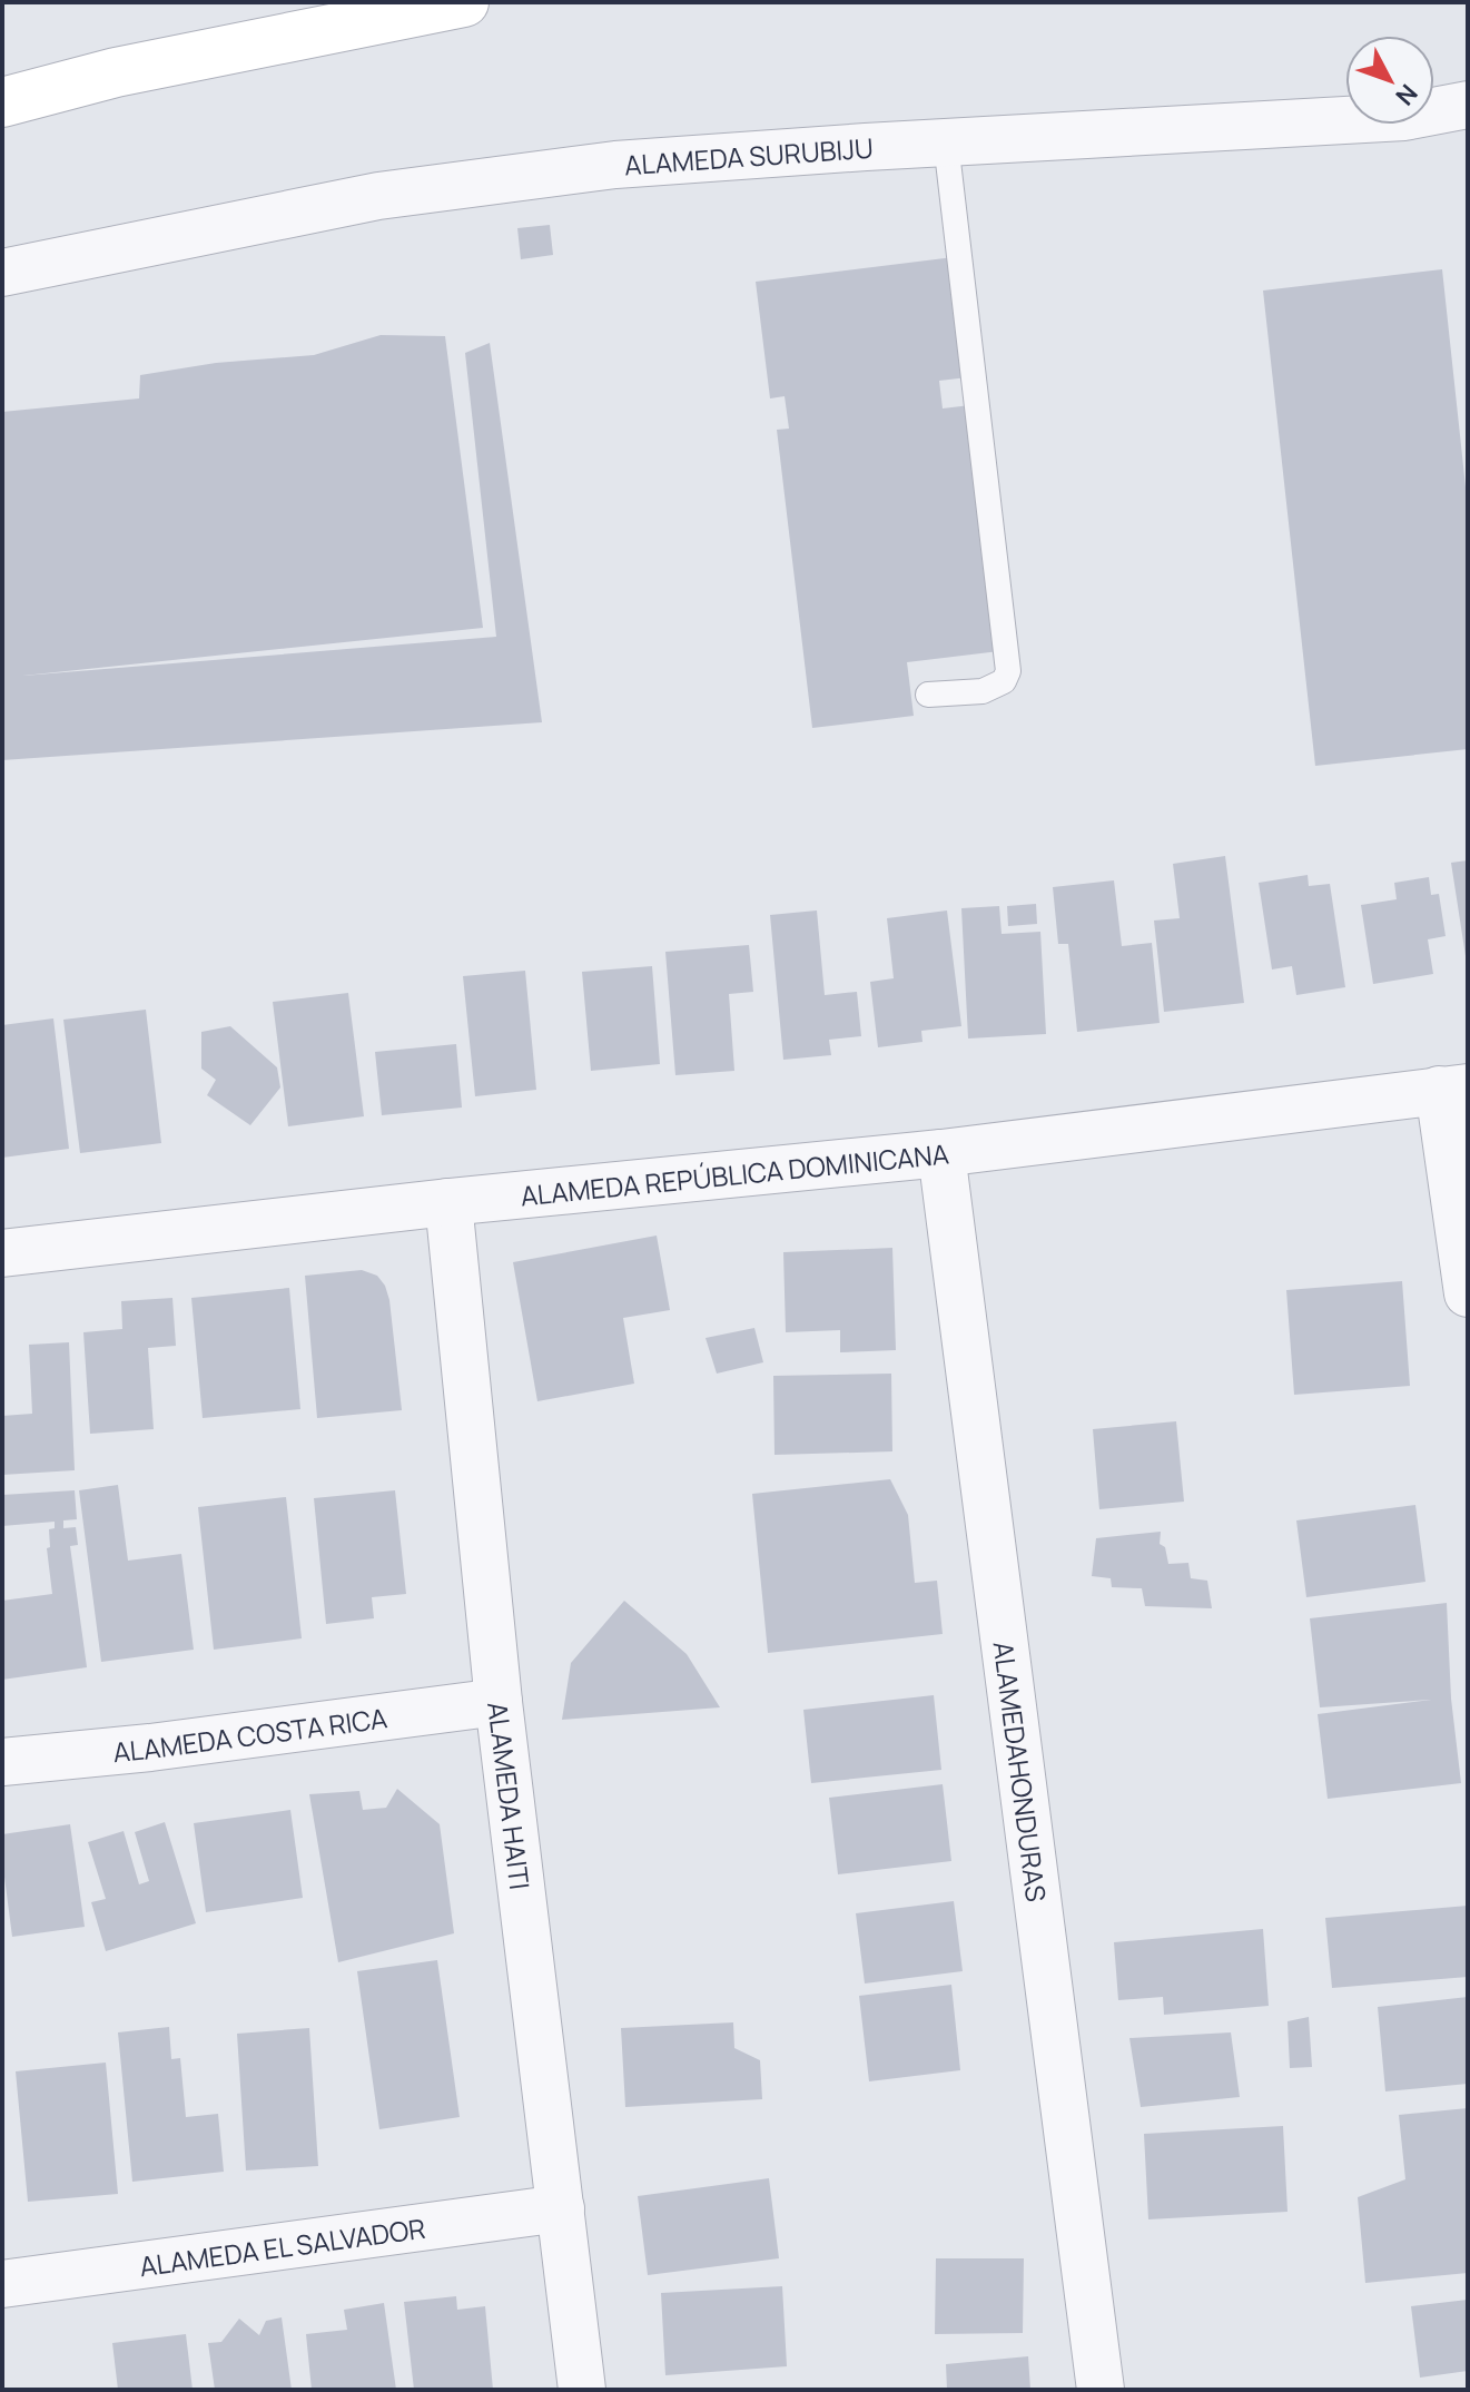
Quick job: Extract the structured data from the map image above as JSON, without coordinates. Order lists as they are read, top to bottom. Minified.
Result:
{"streets":{"street":["ALAMEDA SURUBIJU","ALAMEDA REPÚBLICA DOMINICANA","ALAMEDA COSTA RICA","ALAMEDAHONDURAS","ALAMEDA HAITI","ALAMEDA EL SALVADOR"]},"crossings":[["ALAMEDA REPÚBLICA DOMINICANA","ALAMEDAHONDURAS"],["ALAMEDA REPÚBLICA DOMINICANA","ALAMEDA HAITI"],["ALAMEDA COSTA RICA","ALAMEDA HAITI"],["ALAMEDA HAITI","ALAMEDA EL SALVADOR"]],"north":"bottom right"}
